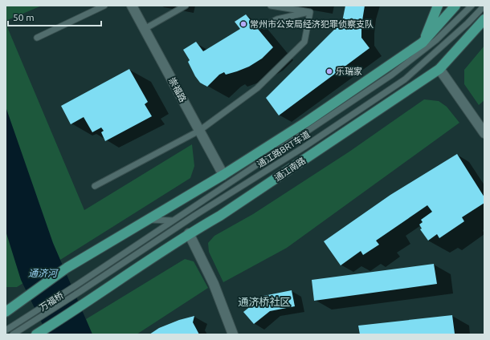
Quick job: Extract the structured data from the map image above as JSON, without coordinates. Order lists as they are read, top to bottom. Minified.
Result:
{"streets":{"main road":["通江南路","万福桥"],"street":["崇福路"],"lane":["通江路BRT车道"]},"crossings":[["通江路BRT车道","万福桥"]],"districts":["通济桥社区"],"water":["通济河"],"places":["常州市公安局经济犯罪侦察支队","乐瑞家"],"scale_bar":"50 m"}
